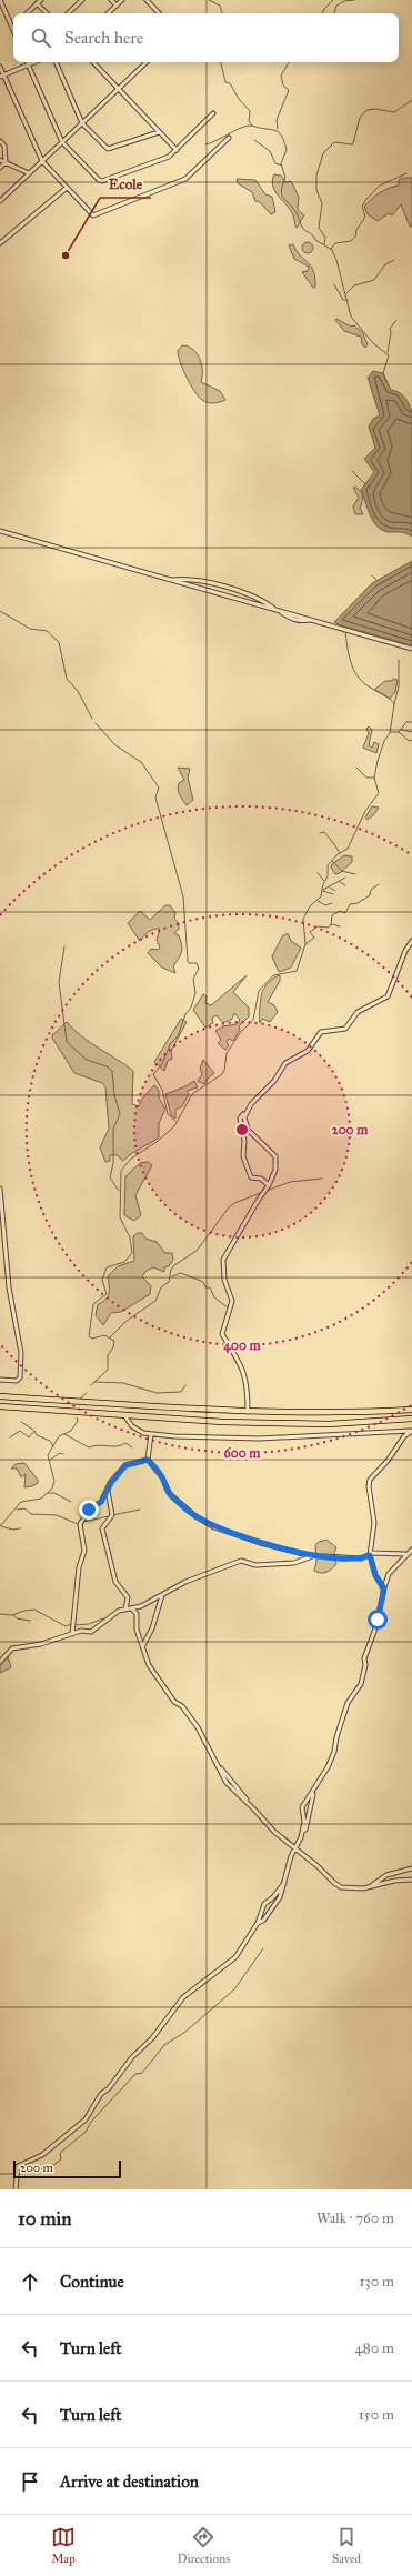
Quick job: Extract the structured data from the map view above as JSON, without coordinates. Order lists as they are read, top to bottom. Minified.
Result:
{"places":["Ecole"],"scale_bar":"200 m","page":{"search":"Search here","scale":"200 m","heading":["10 min","Walk · 760 m"],"list":[["Continue","130 m"],["Turn left","480 m"],["Turn left","150 m"],"Arrive at destination"],"nav":["Map","Directions","Saved"]},"rings":["200 m","400 m","600 m"]}
